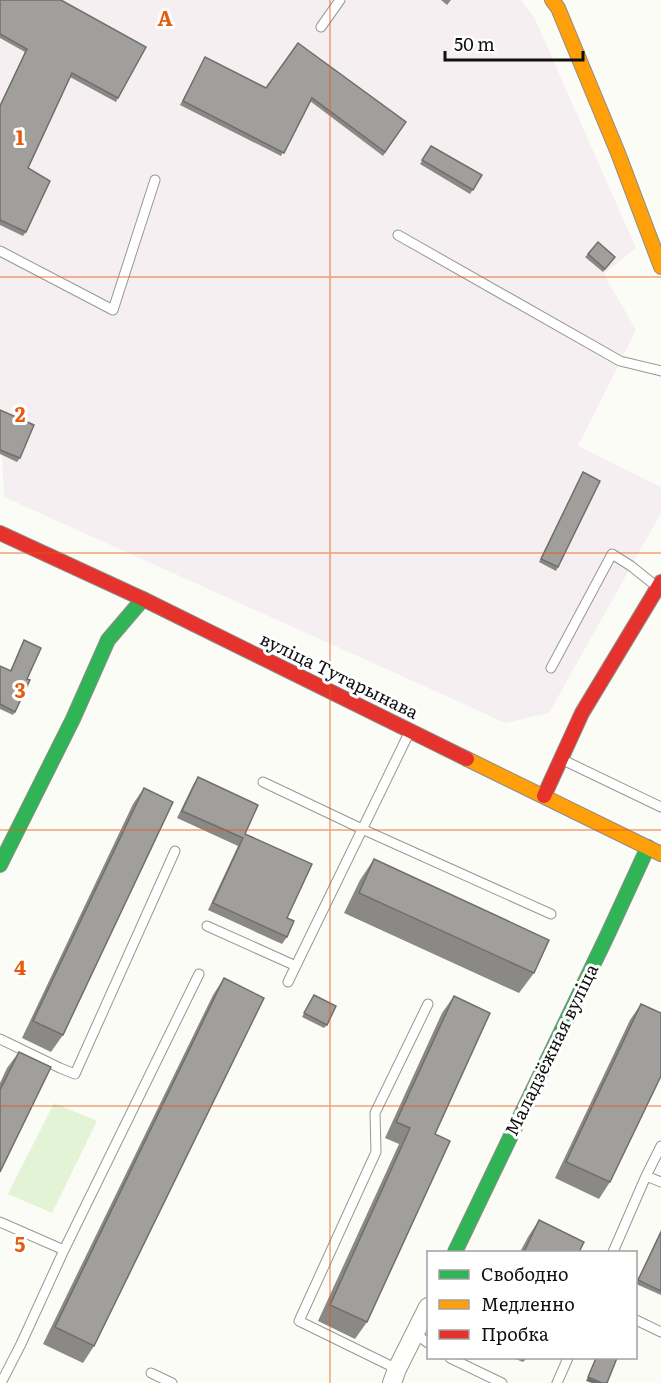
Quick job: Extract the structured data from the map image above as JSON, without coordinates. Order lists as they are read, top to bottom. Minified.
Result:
{"streets":{"street":["вуліца Тутарынава","Маладзёжная вуліца"]},"crossings":[["вуліца Тутарынава","Маладзёжная вуліца"]],"legend":["Свободно","Медленно","Пробка"],"scale_bar":"50 m","grid":{"columns":["A"],"rows":["1","2","3","4","5"]}}
